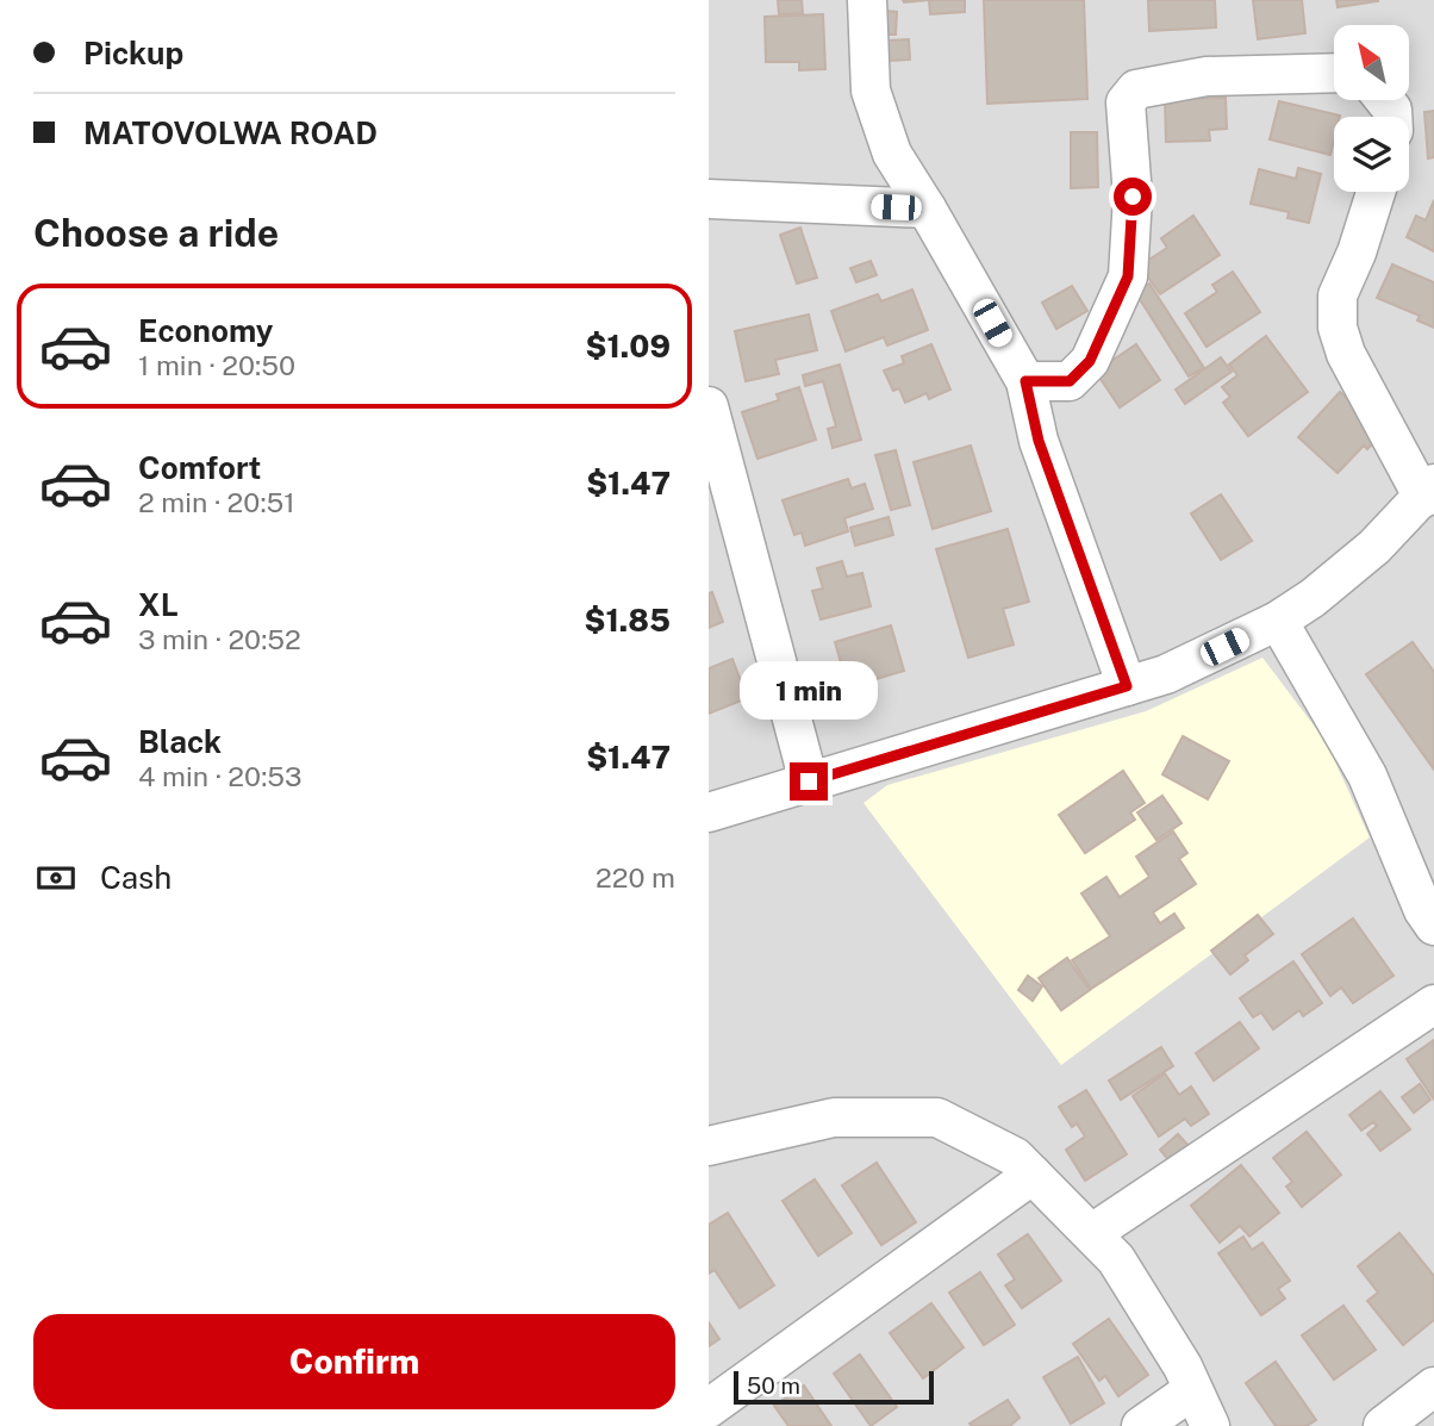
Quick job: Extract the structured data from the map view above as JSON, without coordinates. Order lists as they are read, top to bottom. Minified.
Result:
{"scale_bar":"50 m","north":"top left","page":{"banner":["Pickup","MATOVOLWA ROAD"],"heading":"Choose a ride","list":[{"name":"Economy","note":"1 min · 20:50","value":"$1.09"},{"name":"Comfort","note":"2 min · 20:51","value":"$1.47"},{"name":"XL","note":"3 min · 20:52","value":"$1.85"},{"name":"Black","note":"4 min · 20:53","value":"$1.47"}],"bubble":"1 min","pay":["Cash","220 m"],"buttons":"Confirm","scale":"50 m"}}
